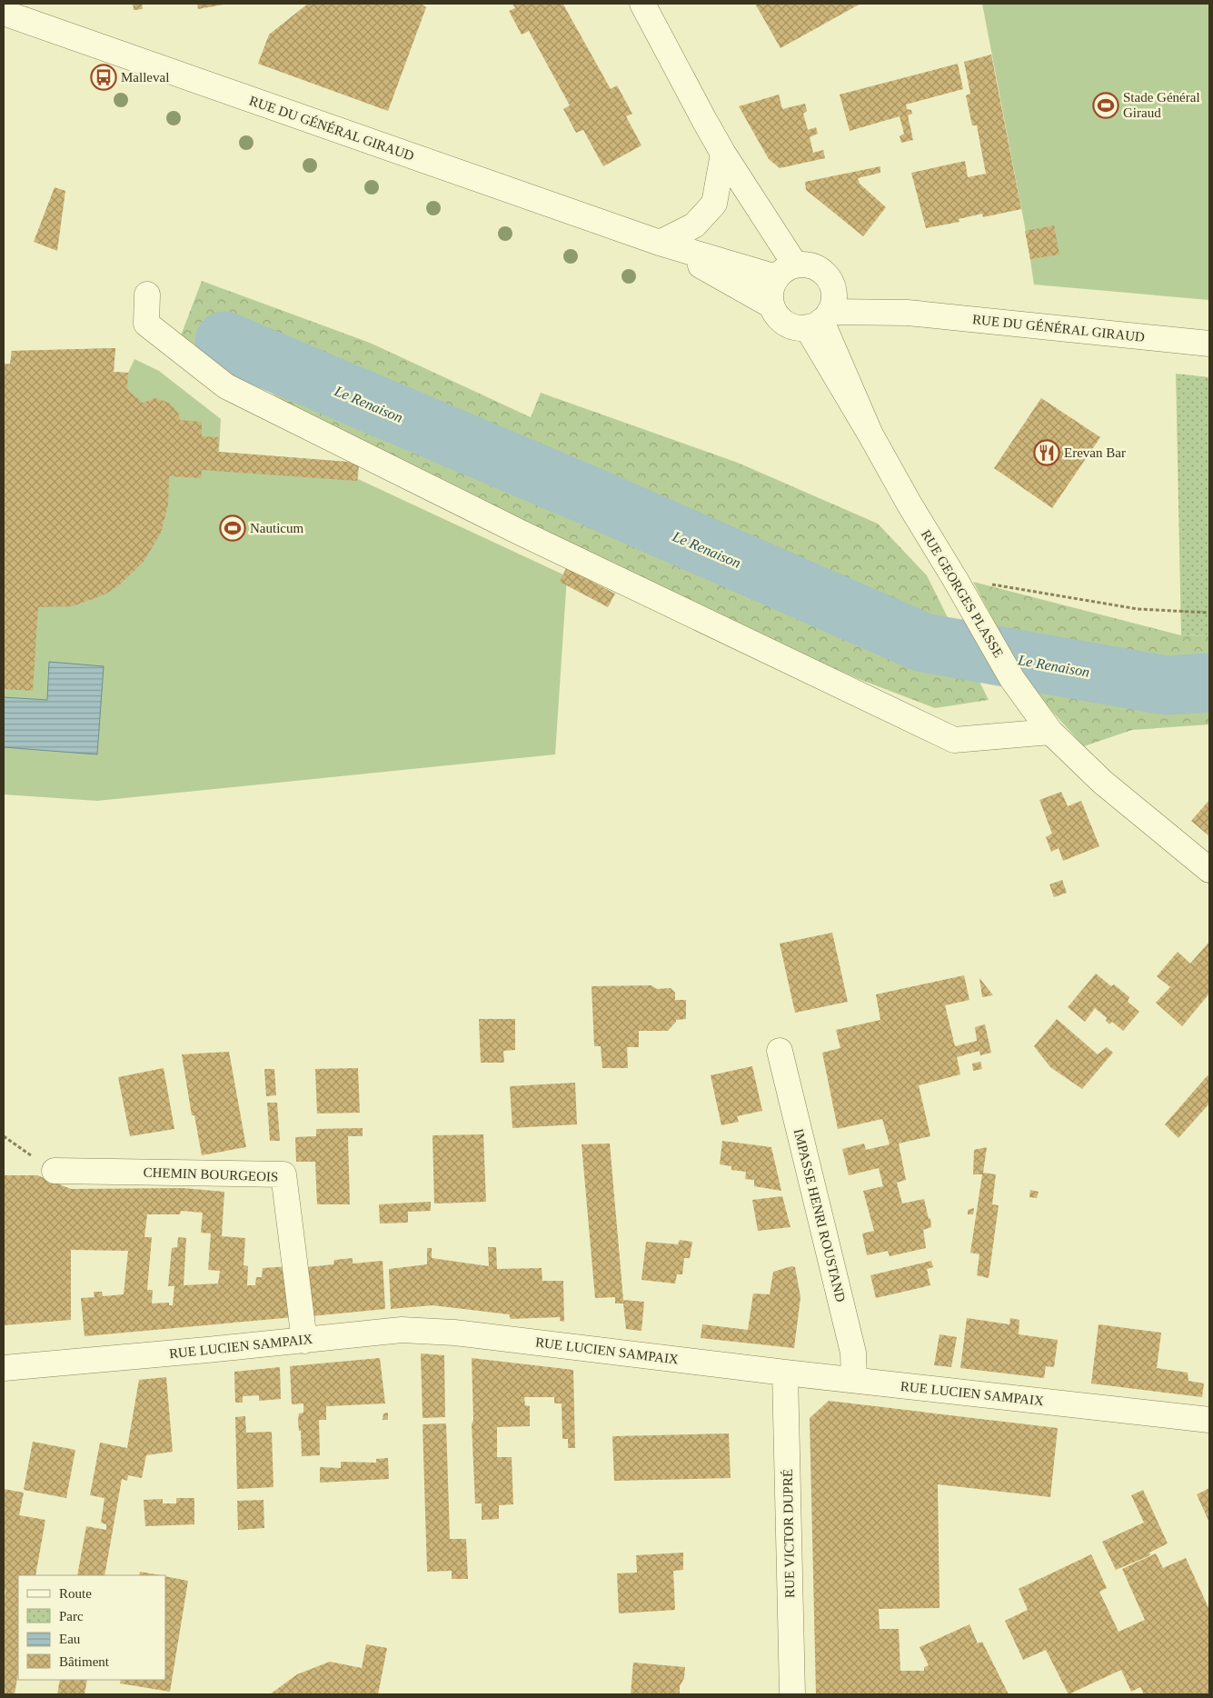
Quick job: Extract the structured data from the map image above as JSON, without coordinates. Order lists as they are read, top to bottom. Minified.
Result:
{"streets":{"street":["RUE DU GÉNÉRAL GIRAUD","RUE GEORGES PLASSE","CHEMIN BOURGEOIS","IMPASSE HENRI ROUSTAND","RUE LUCIEN SAMPAIX","RUE VICTOR DUPRÉ"]},"crossings":[["RUE DU GÉNÉRAL GIRAUD","RUE GEORGES PLASSE"],["CHEMIN BOURGEOIS","RUE LUCIEN SAMPAIX"],["IMPASSE HENRI ROUSTAND","RUE LUCIEN SAMPAIX"],["RUE LUCIEN SAMPAIX","RUE VICTOR DUPRÉ"]],"water":["Le Renaison"],"places":{"bus stop":["Malleval"],"sports":["Stade Général Giraud","Nauticum"],"restaurant":["Erevan Bar"]},"legend":["Route","Parc","Eau","Bâtiment"]}
